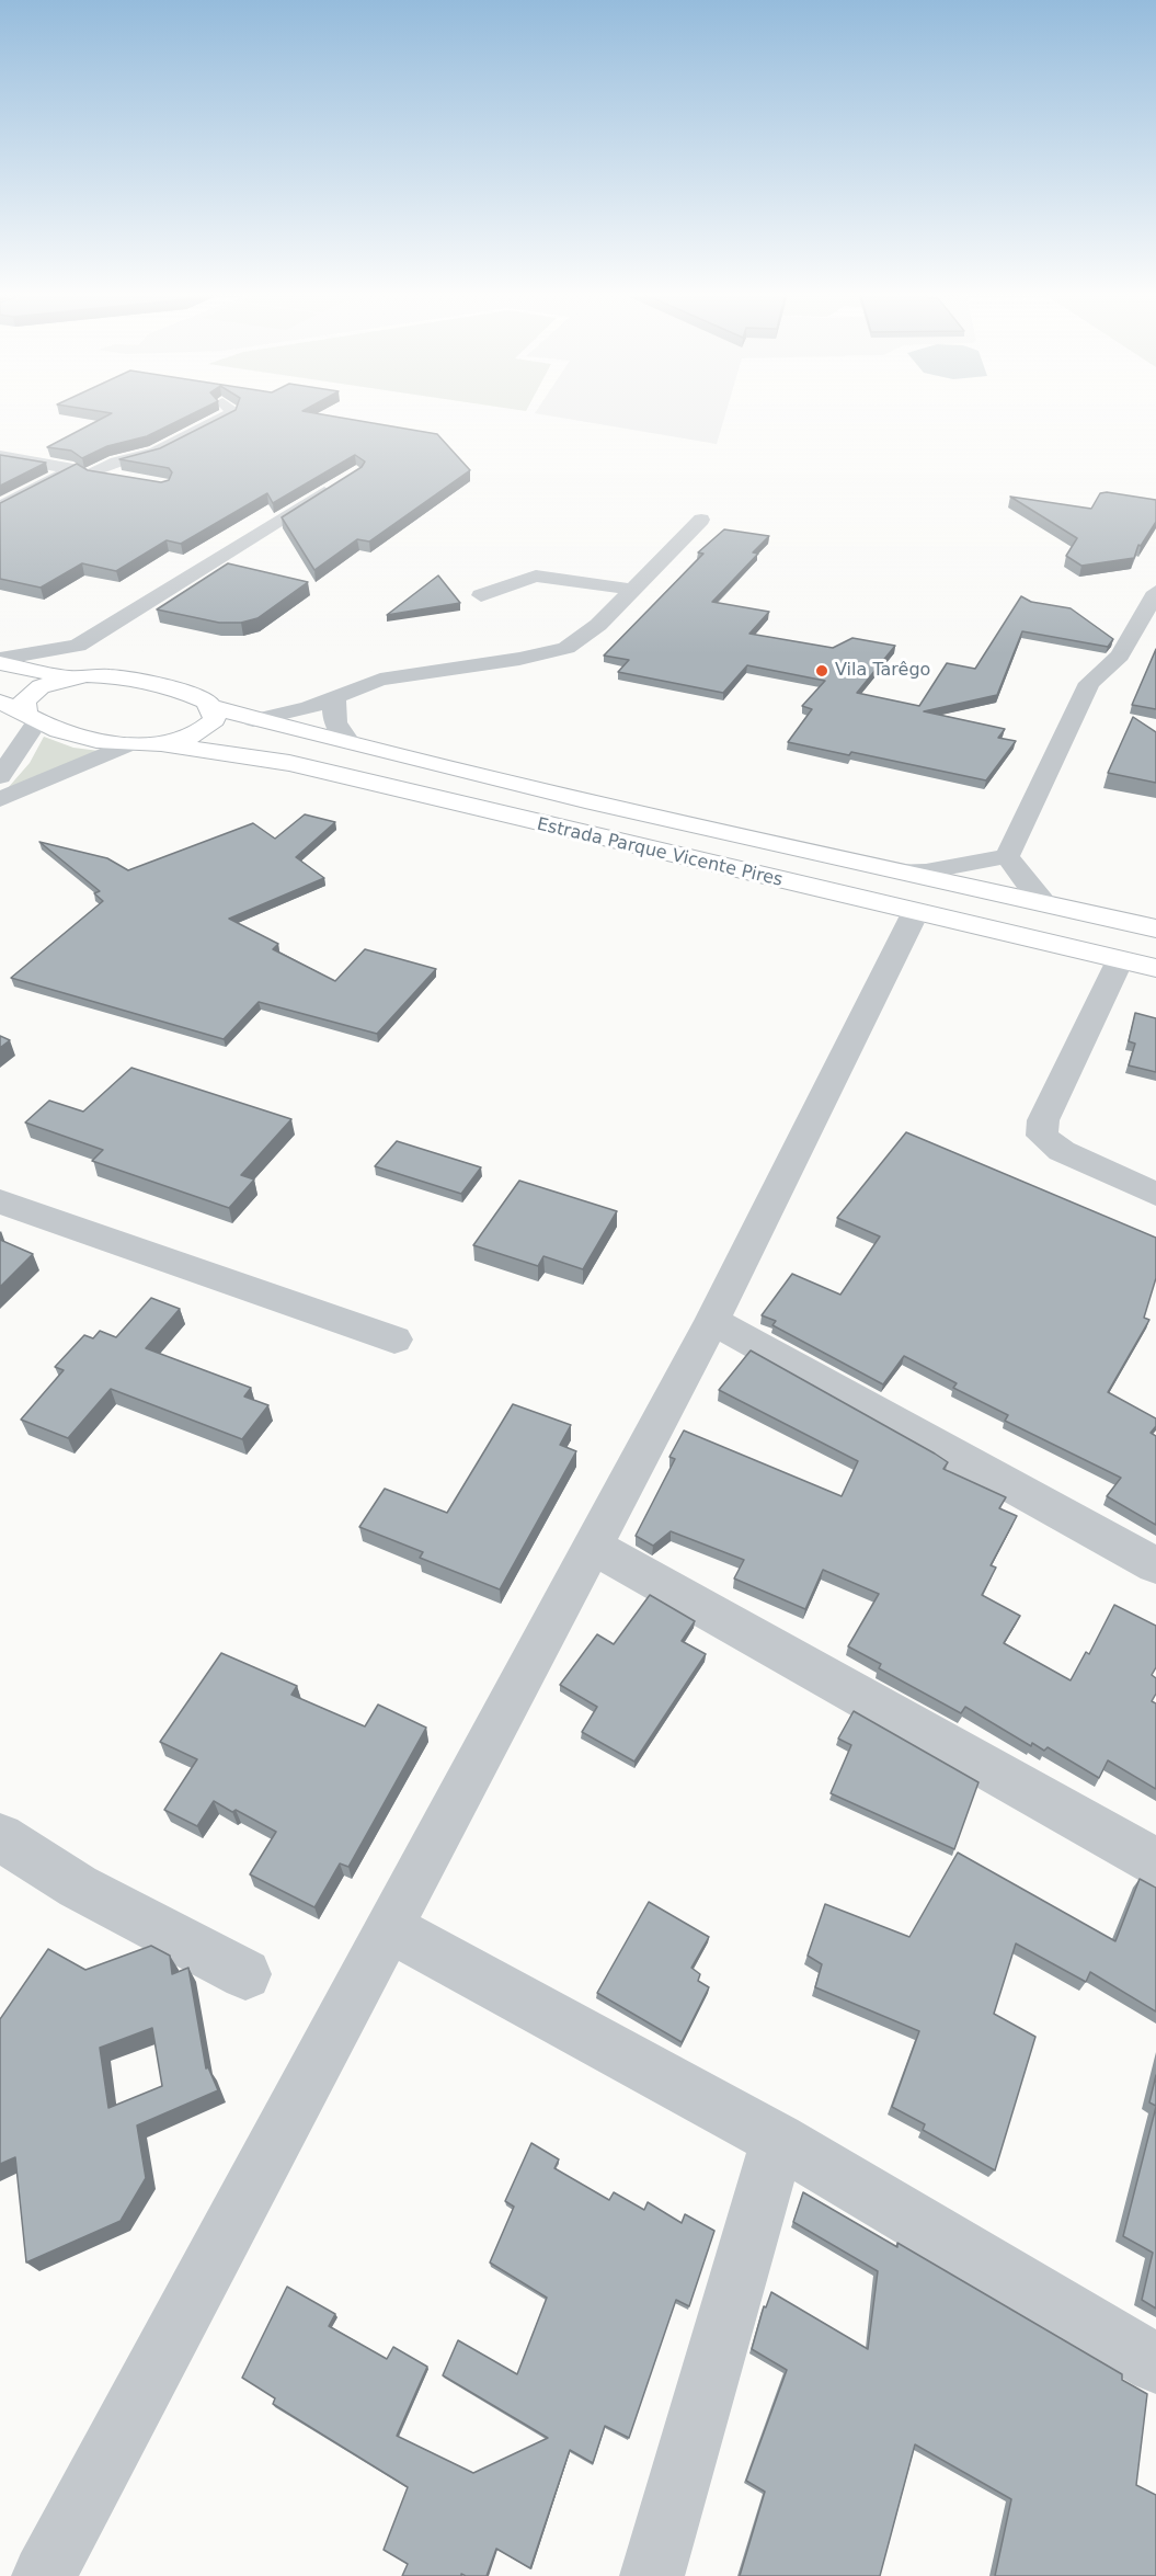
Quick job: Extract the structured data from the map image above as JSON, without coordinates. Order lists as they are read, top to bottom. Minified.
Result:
{"streets":{"main road":["Estrada Parque Vicente Pires"]},"places":["Vila Tarêgo"]}
